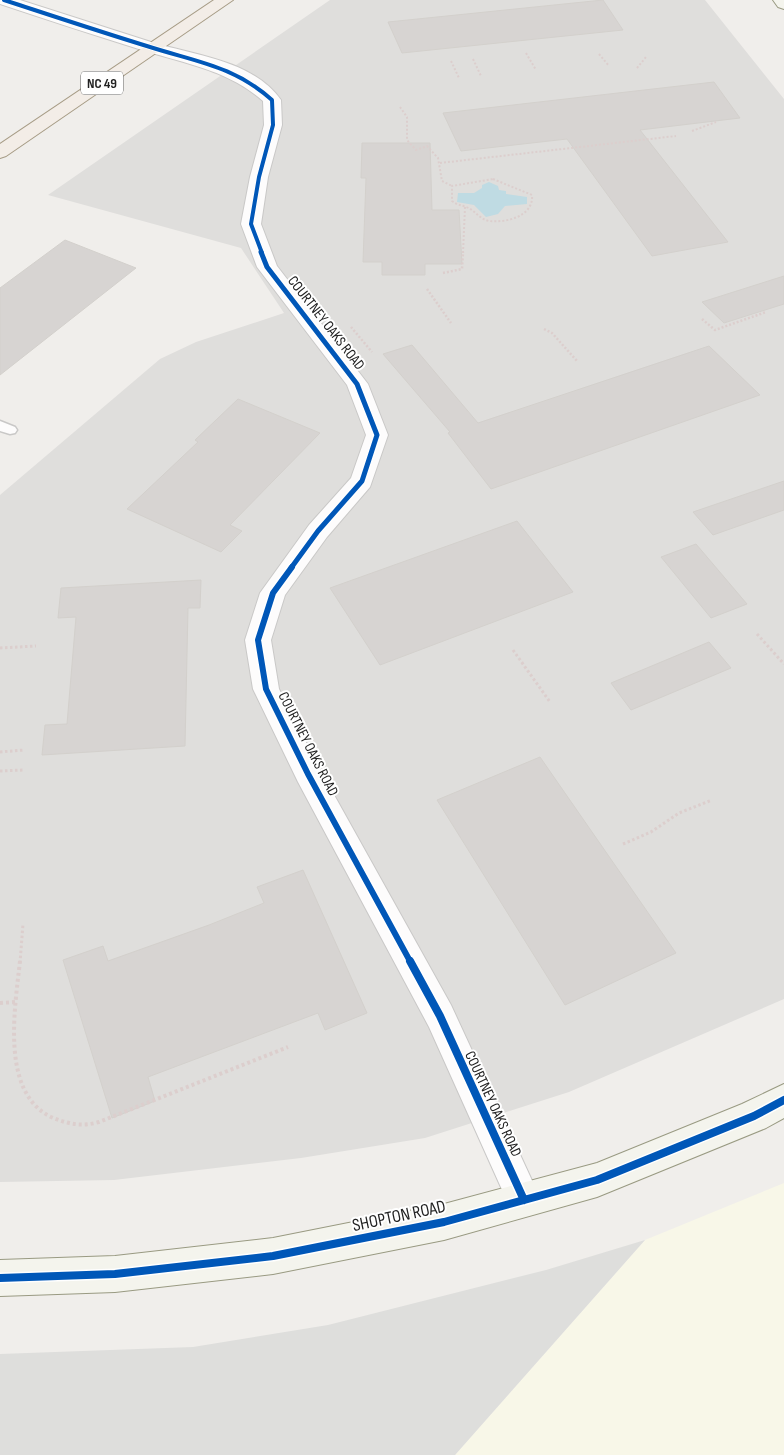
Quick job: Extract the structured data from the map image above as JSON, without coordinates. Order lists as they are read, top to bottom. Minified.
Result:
{"streets":{"main road":["NC 49"],"street":["COURTNEY OAKS ROAD","SHOPTON ROAD"]},"crossings":[["NC 49","COURTNEY OAKS ROAD"],["COURTNEY OAKS ROAD","SHOPTON ROAD"]]}
